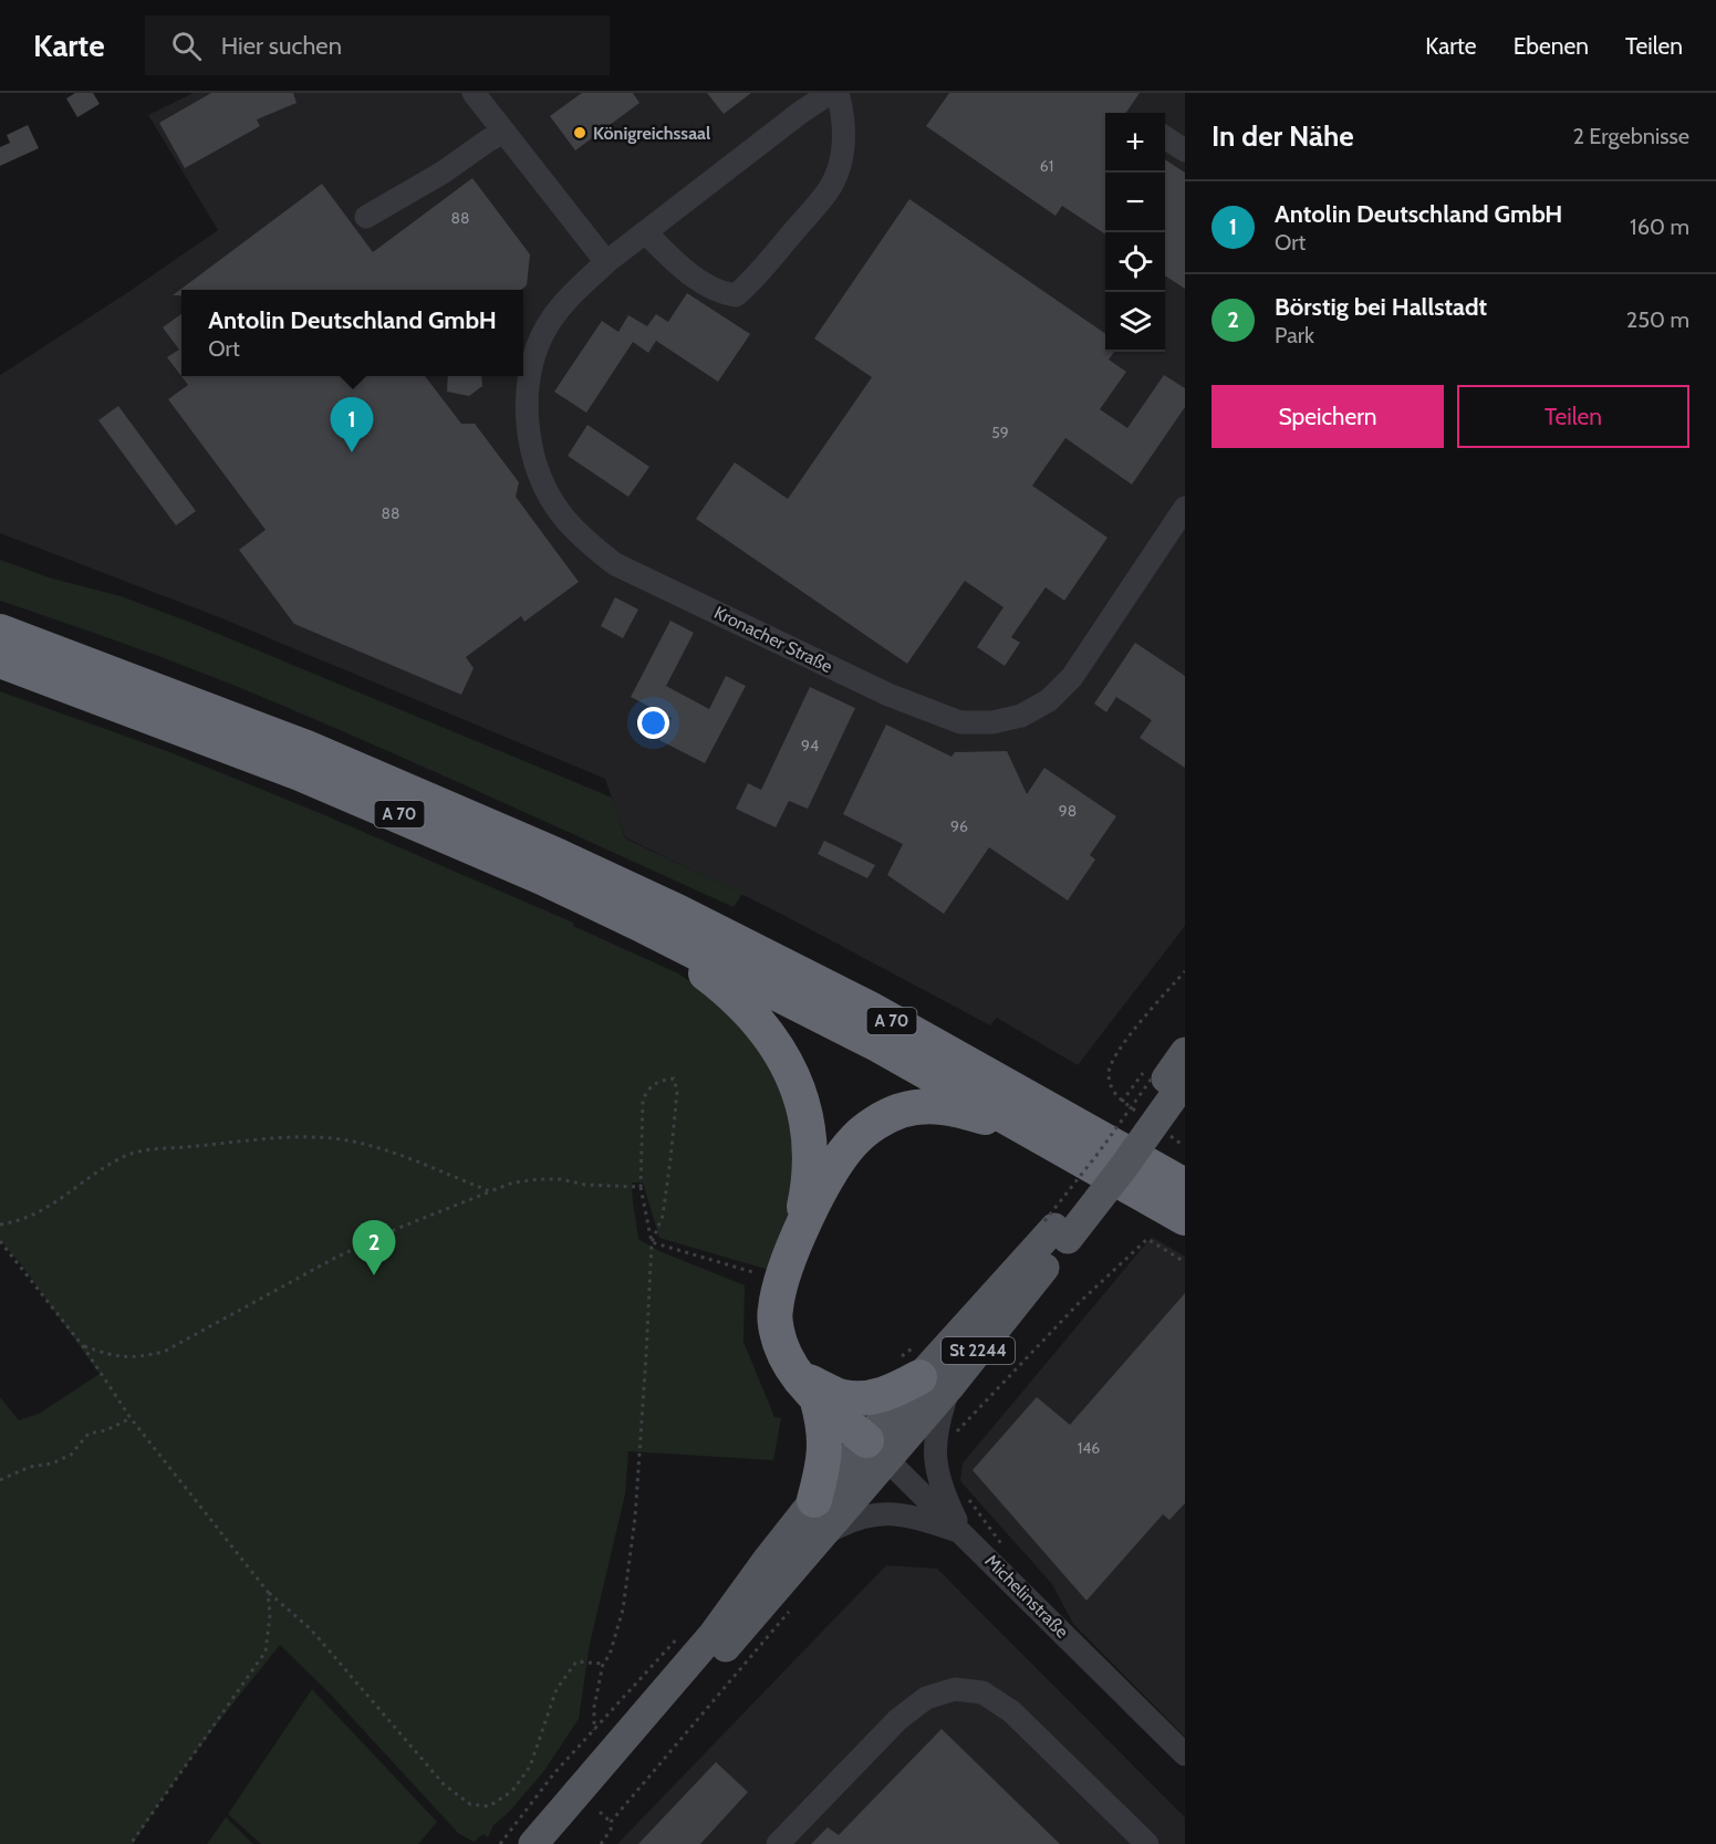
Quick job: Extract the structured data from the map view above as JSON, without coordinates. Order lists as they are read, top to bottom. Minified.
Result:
{"streets":{"highway":["A 70"],"main road":["St 2244"],"street":["Kronacher Straße","Michelinstraße"]},"crossings":[["St 2244","Michelinstraße"]],"places":["Königreichssaal"],"house_numbers":["61","88","59","88","94","98","96","146"],"page":{"header":"Karte","search":"Hier suchen","nav":["Karte","Ebenen","Teilen"],"heading":["In der Nähe","2 Ergebnisse"],"map_buttons":["+","−"],"list":[{"mark":"1","name":"Antolin Deutschland GmbH","note":"Ort","value":"160 m"},{"mark":"2","name":"Börstig bei Hallstadt","note":"Park","value":"250 m"}],"popup":["Antolin Deutschland GmbH","Ort"],"buttons":["Speichern","Teilen"],"pins":["1","2"]}}
